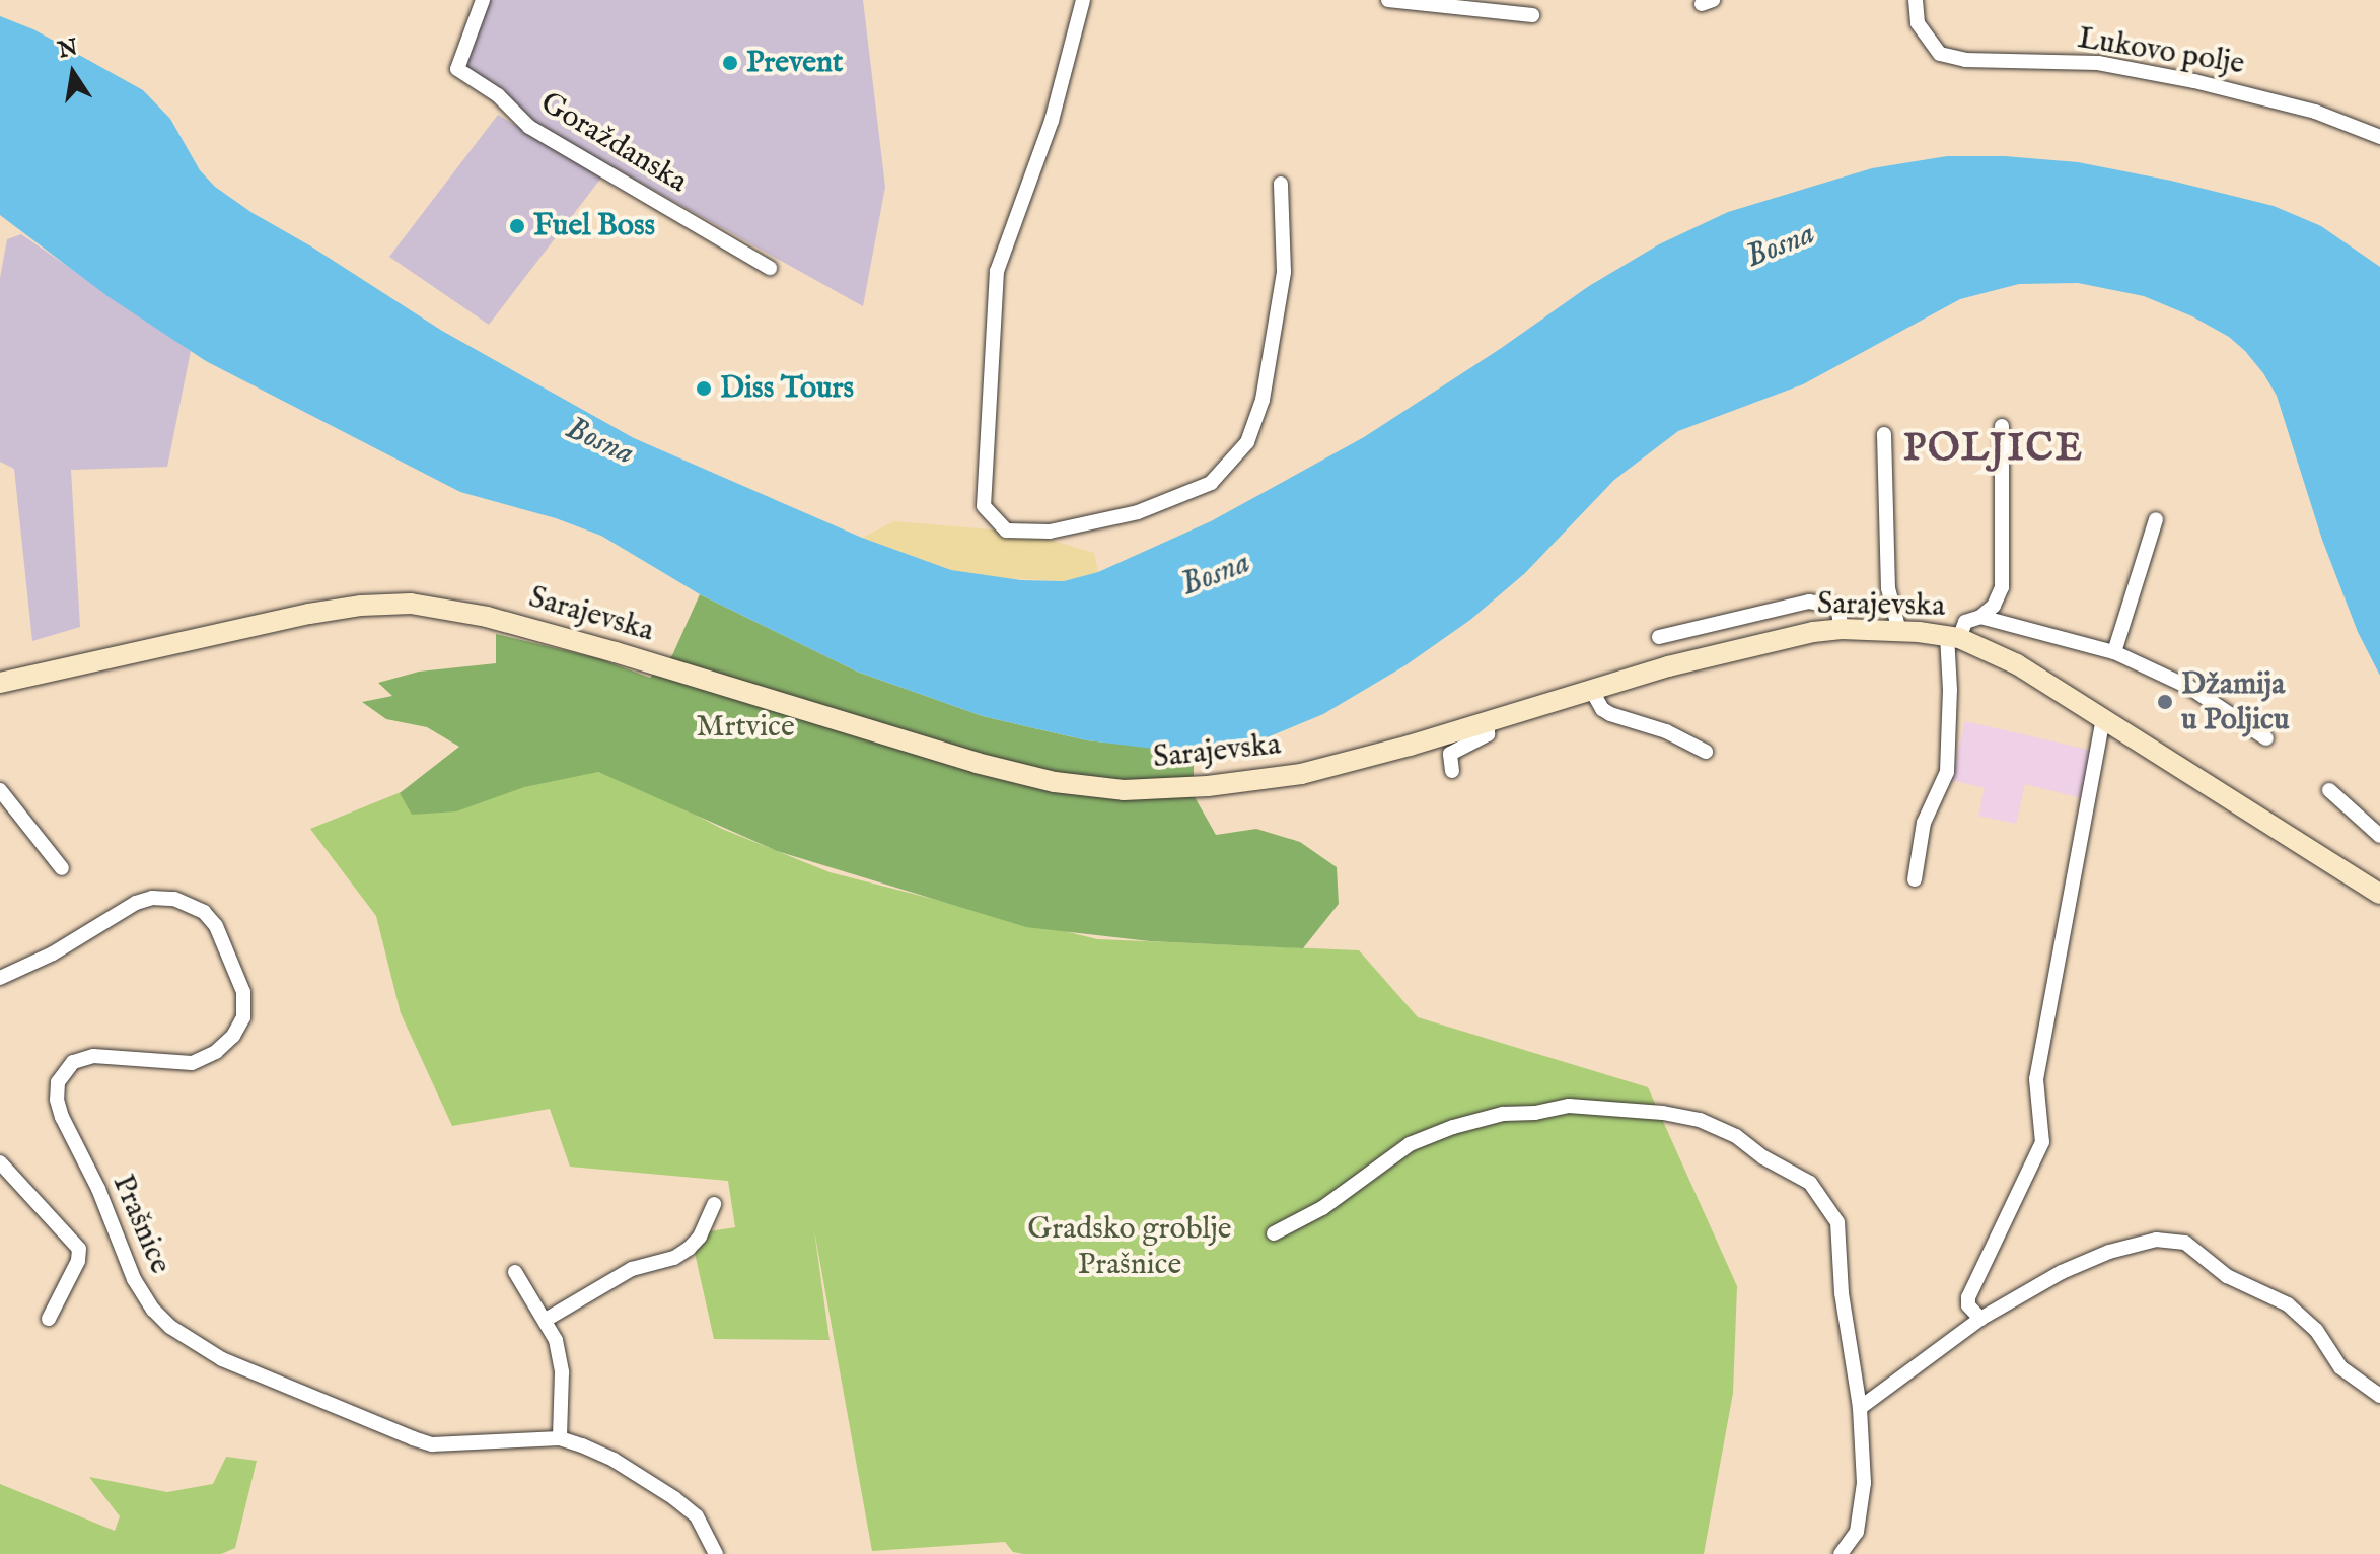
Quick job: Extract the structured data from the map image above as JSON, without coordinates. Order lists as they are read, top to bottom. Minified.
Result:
{"streets":{"main road":["Sarajevska"],"street":["Lukovo polje","Goraždanska","Prašnice"]},"districts":["POLJICE"],"water":["Bosna"],"parks":["Mrtvice","Gradsko groblje Prašnice"],"places":["Prevent","Fuel Boss","Diss Tours","Džamija u Poljicu"],"north":"top"}
